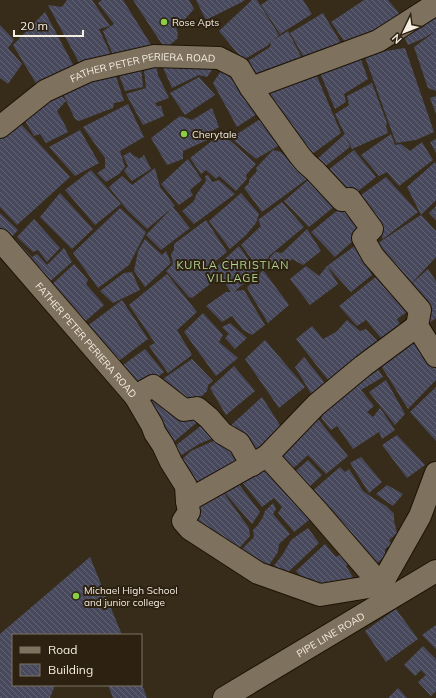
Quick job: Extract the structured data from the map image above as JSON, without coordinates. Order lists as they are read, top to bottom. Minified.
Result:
{"streets":{"street":["FATHER PETER PERIERA ROAD","PIPE LINE ROAD"]},"districts":["KURLA CHRISTIAN VILLAGE"],"places":["Rose Apts","Cherytale","Michael High School and junior college"],"legend":["Road","Building"],"scale_bar":"20 m","north":"bottom left"}
